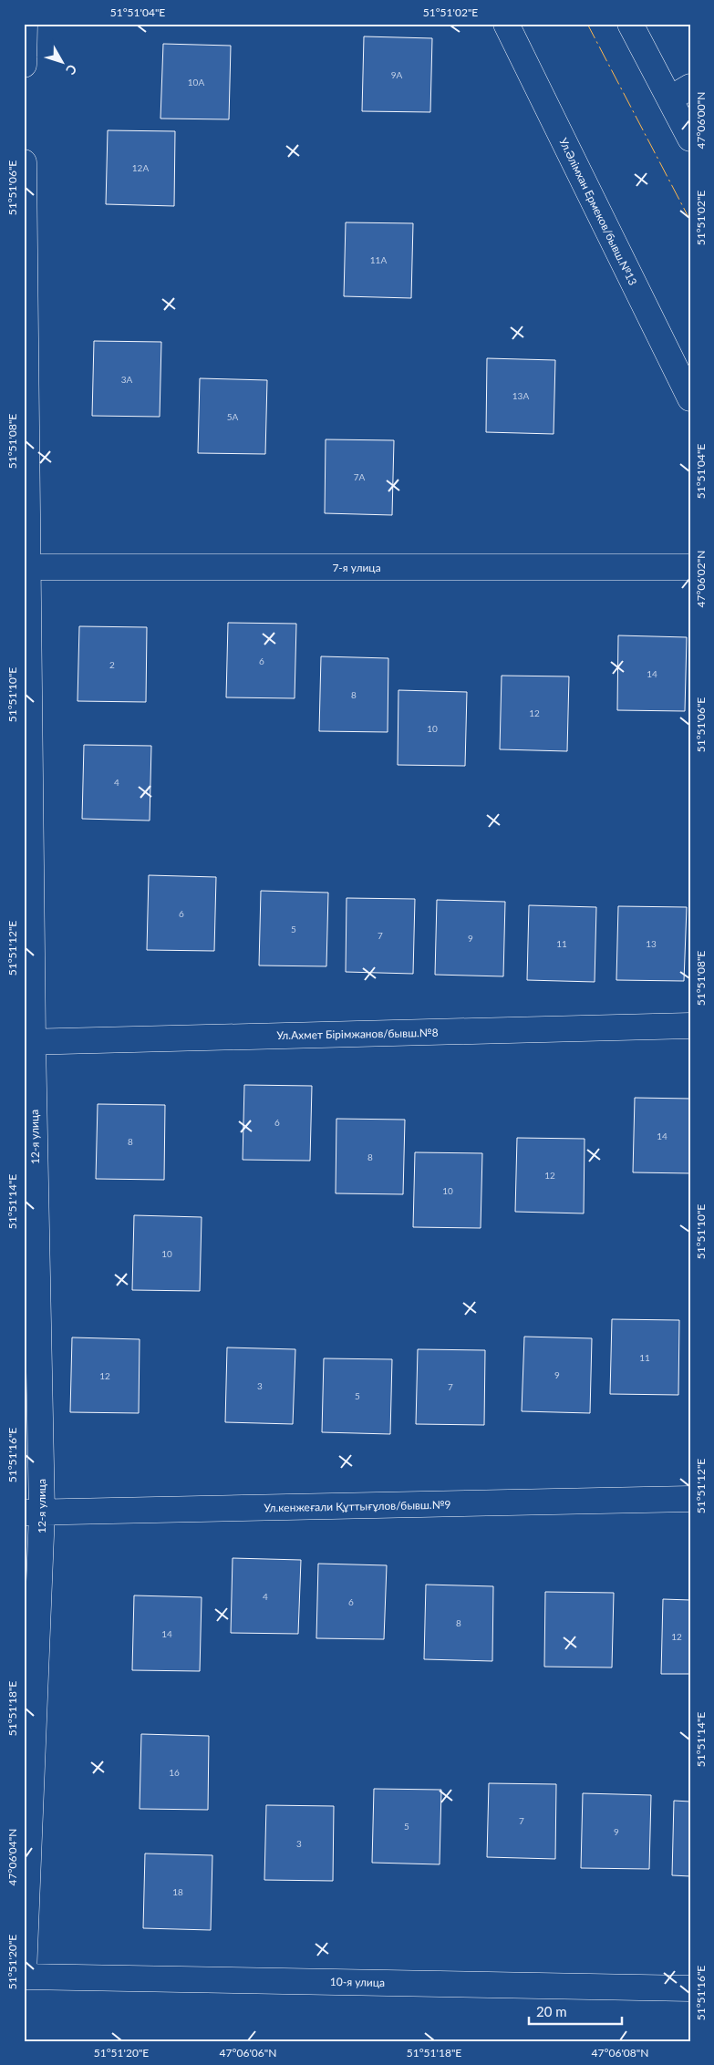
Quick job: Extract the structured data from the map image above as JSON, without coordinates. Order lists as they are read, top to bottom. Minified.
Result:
{"streets":{"street":["Ул.Әлімхан Ермеков/бывш.№13","7-я улица","Ул.Ахмет Бірімжанов/бывш.№8","12-я улица","Ул.кенжеғали Құттығұлов/бывш.№9","10-я улица"]},"crossings":[["7-я улица","12-я улица"],["Ул.Ахмет Бірімжанов/бывш.№8","12-я улица"],["12-я улица","Ул.кенжеғали Құттығұлов/бывш.№9"],["12-я улица","10-я улица"]],"house_numbers":["9А","10А","12А","11А","3А","13А","5А","7А","6","2","14","8","12","10","4","6","5","7","9","11","13","6","14","8","8","12","10","10","11","9","12","3","7","5","4","6","8","14","12","16","7","5","9","3","18"],"scale_bar":"20 m","north":"bottom right","coordinates":["51°51'04\"E","51°51'02\"E","47°06'00\"N","51°51'06\"E","51°51'08\"E","47°06'02\"N","51°51'10\"E","51°51'12\"E","51°51'14\"E","51°51'16\"E","51°51'18\"E","47°06'04\"N","51°51'20\"E","47°06'06\"N","47°06'08\"N"]}
